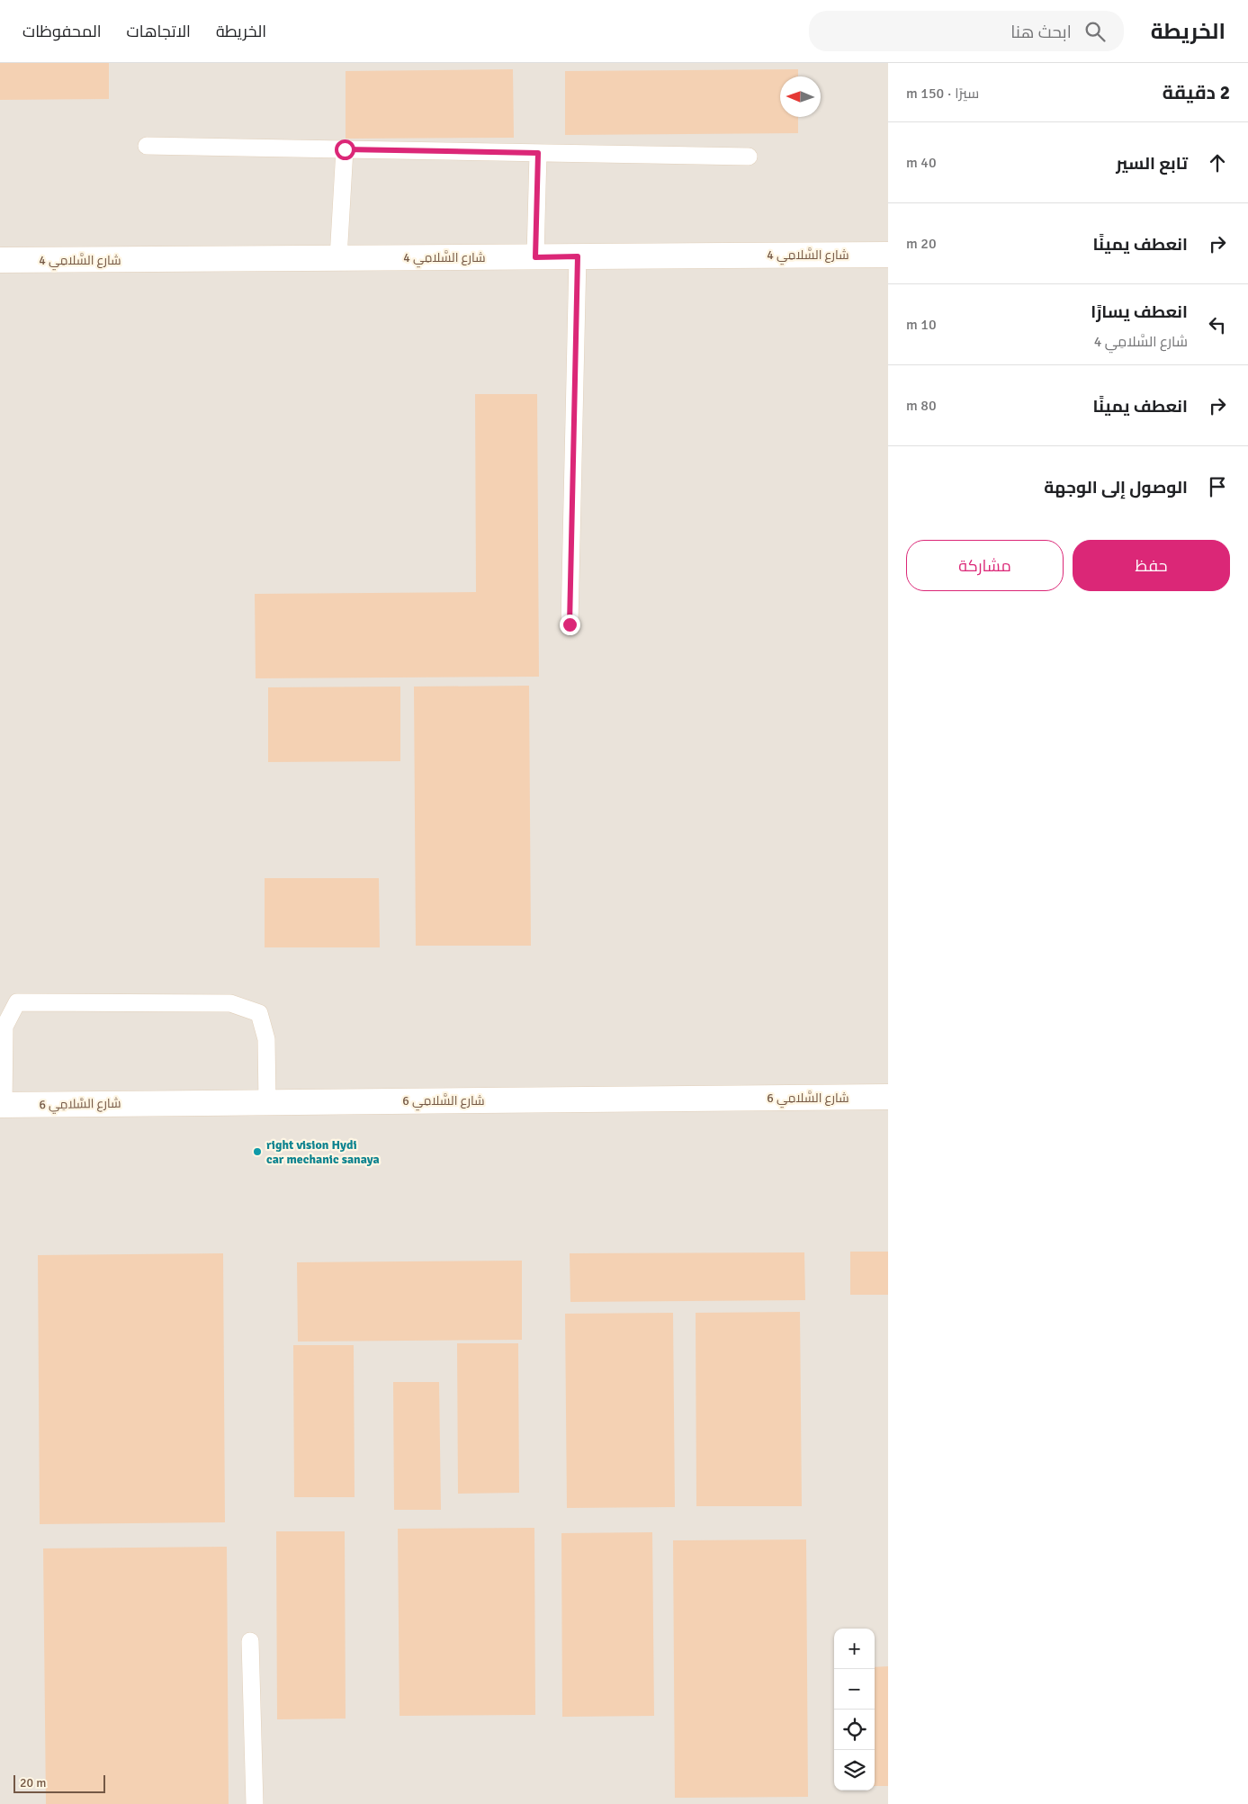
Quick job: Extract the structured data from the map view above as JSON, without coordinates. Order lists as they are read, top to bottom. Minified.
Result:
{"streets":{"street":["شارع السَّلامِي 4","شارع السَّلامِي 6"]},"places":["right vision Hydi car mechanic sanaya"],"scale_bar":"20 m","north":"left","page":{"header":"الخريطة","search":"ابحث هنا","nav":["الخريطة","الاتجاهات","المحفوظات"],"heading":["2 دقيقة","سيرًا · 150 m"],"list":[["تابع السير","40 m"],["انعطف يمينًا","20 m"],["انعطف يسارًا","شارع السَّلامِي 4","10 m"],["انعطف يمينًا","80 m"],"الوصول إلى الوجهة"],"buttons":["حفظ","مشاركة"],"map_buttons":["+","−"],"scale":"20 m"}}
